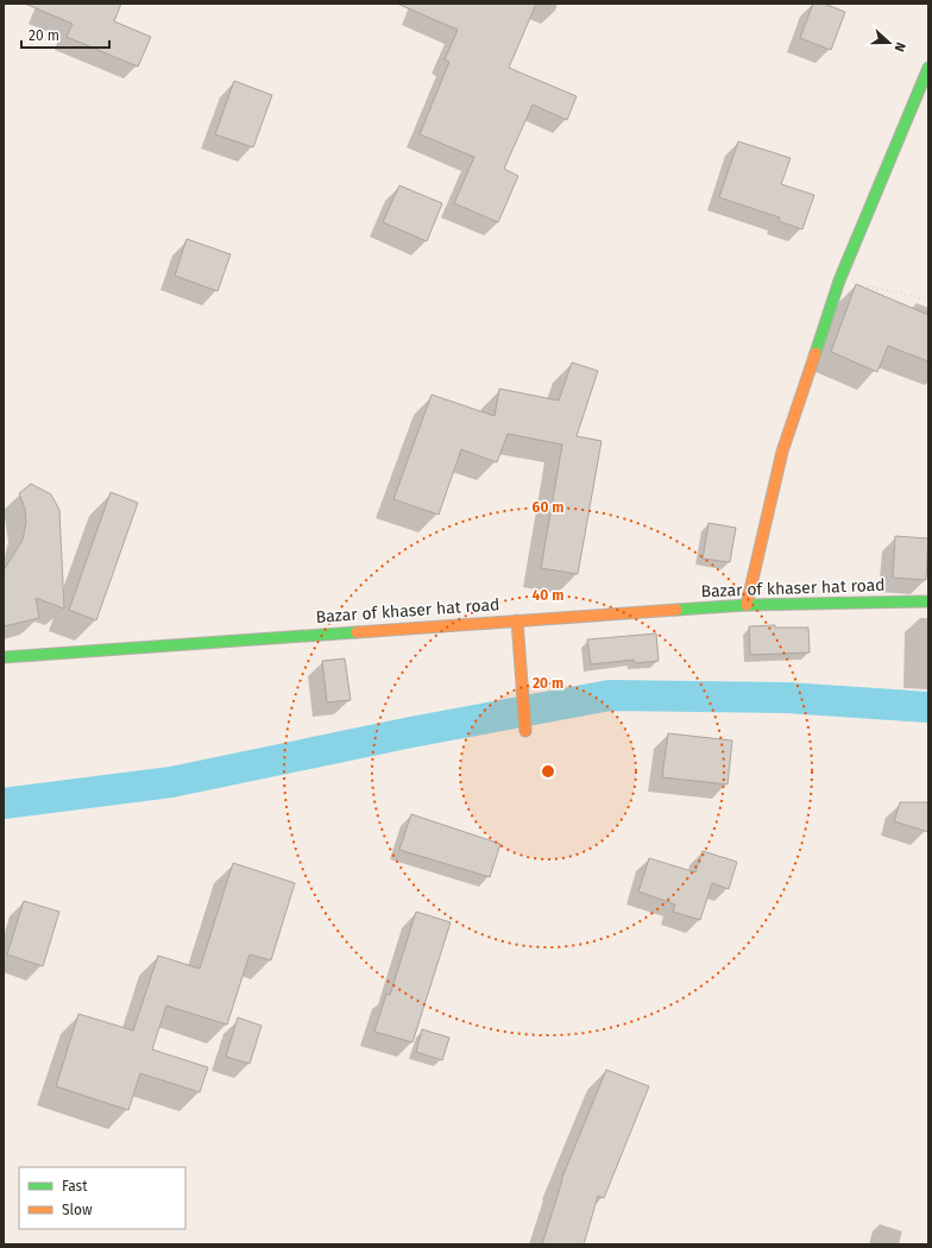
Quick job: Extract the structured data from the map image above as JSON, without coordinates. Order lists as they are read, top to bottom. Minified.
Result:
{"streets":{"main road":["Bazar of khaser hat road"]},"legend":["Fast","Slow"],"scale_bar":"20 m","north":"right","rings":["60 m","40 m","20 m"]}
